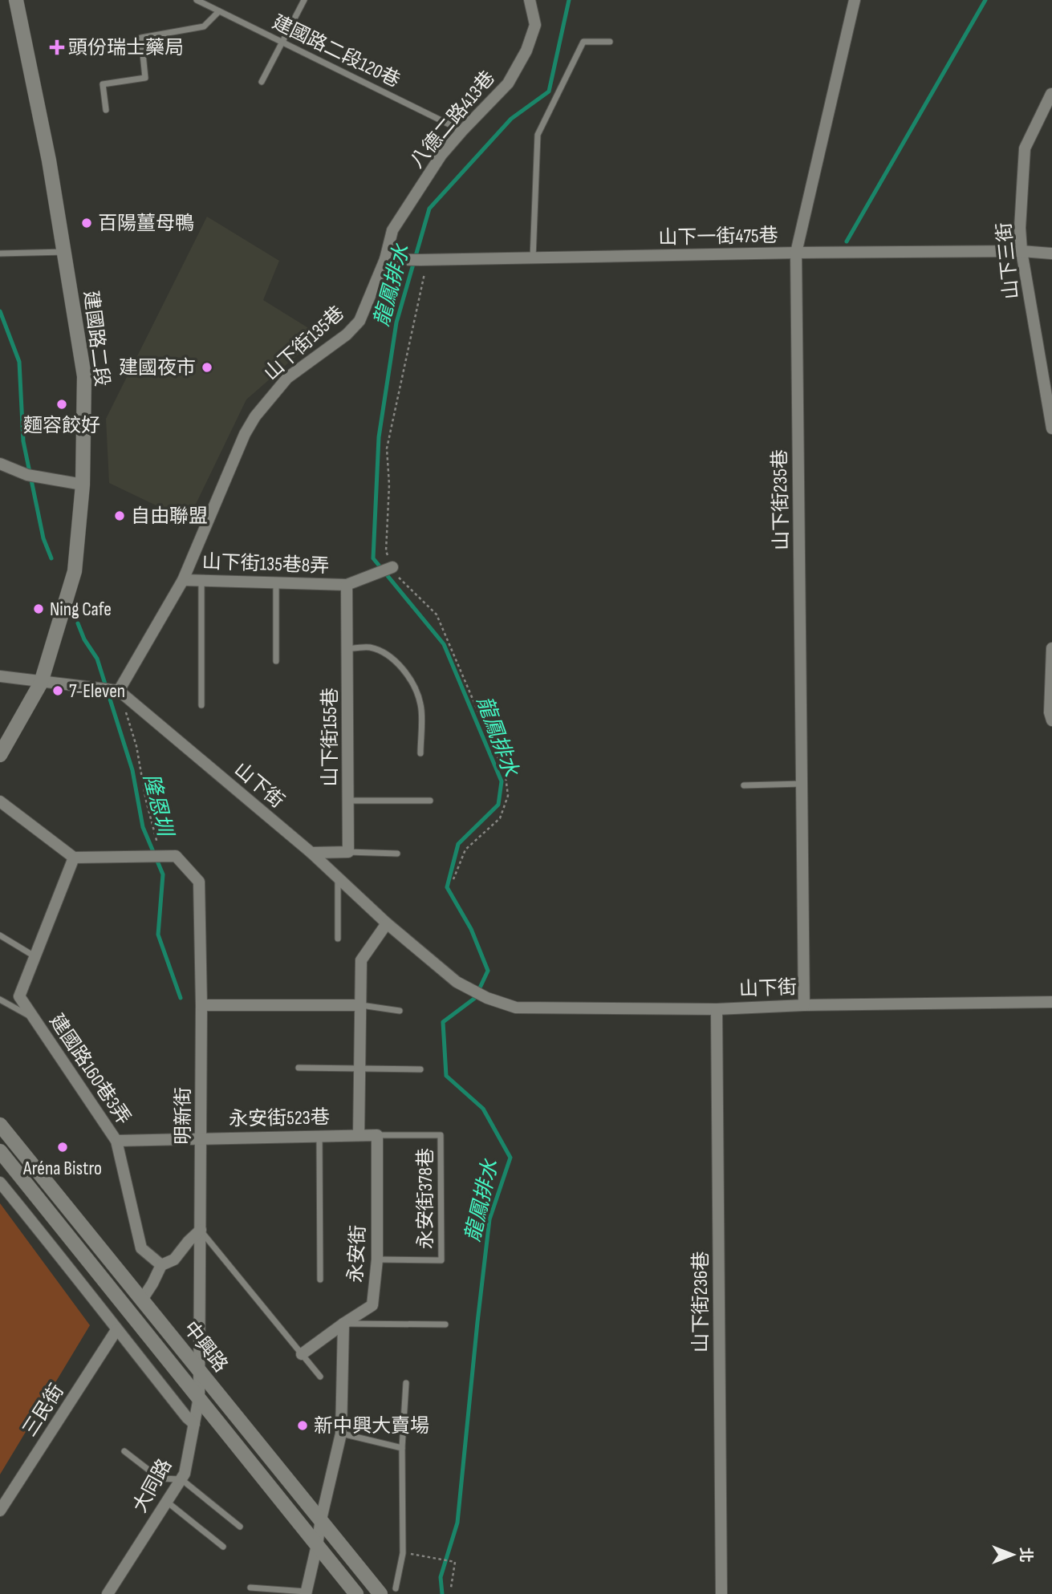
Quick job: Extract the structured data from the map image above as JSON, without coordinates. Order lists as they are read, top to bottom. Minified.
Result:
{"streets":{"street":["八德二路413巷","山下一街475巷","山下三街","建國路二段","山下街135巷","山下街235巷","山下街135巷8弄","山下街155巷","山下街","建國路160巷3弄","明新街","永安街523巷","永安街","山下街236巷","中興路","三民街","大同路"],"lane":["建國路二段120巷","永安街378巷"]},"crossings":[["建國路二段120巷","八德二路413巷"],["八德二路413巷","山下一街475巷"],["八德二路413巷","山下街135巷"],["山下一街475巷","山下三街"],["山下一街475巷","山下街135巷"],["山下一街475巷","山下街235巷"],["山下街135巷","山下街135巷8弄"],["山下街135巷","山下街"],["山下街235巷","山下街"],["山下街135巷8弄","山下街155巷"],["山下街","山下街236巷"],["建國路160巷3弄","永安街523巷"],["明新街","永安街523巷"],["明新街","中興路"],["明新街","大同路"],["永安街378巷","永安街"],["中興路","大同路"]],"water":["龍鳳排水","隆恩圳"],"places":{"health":["頭份瑞士藥局"],"other":["百陽薑母鴨","建國夜市","麵容餃好","自由聯盟","Ning Cafe","7-Eleven","Aréna Bistro","新中興大賣場"]},"north":"right"}
